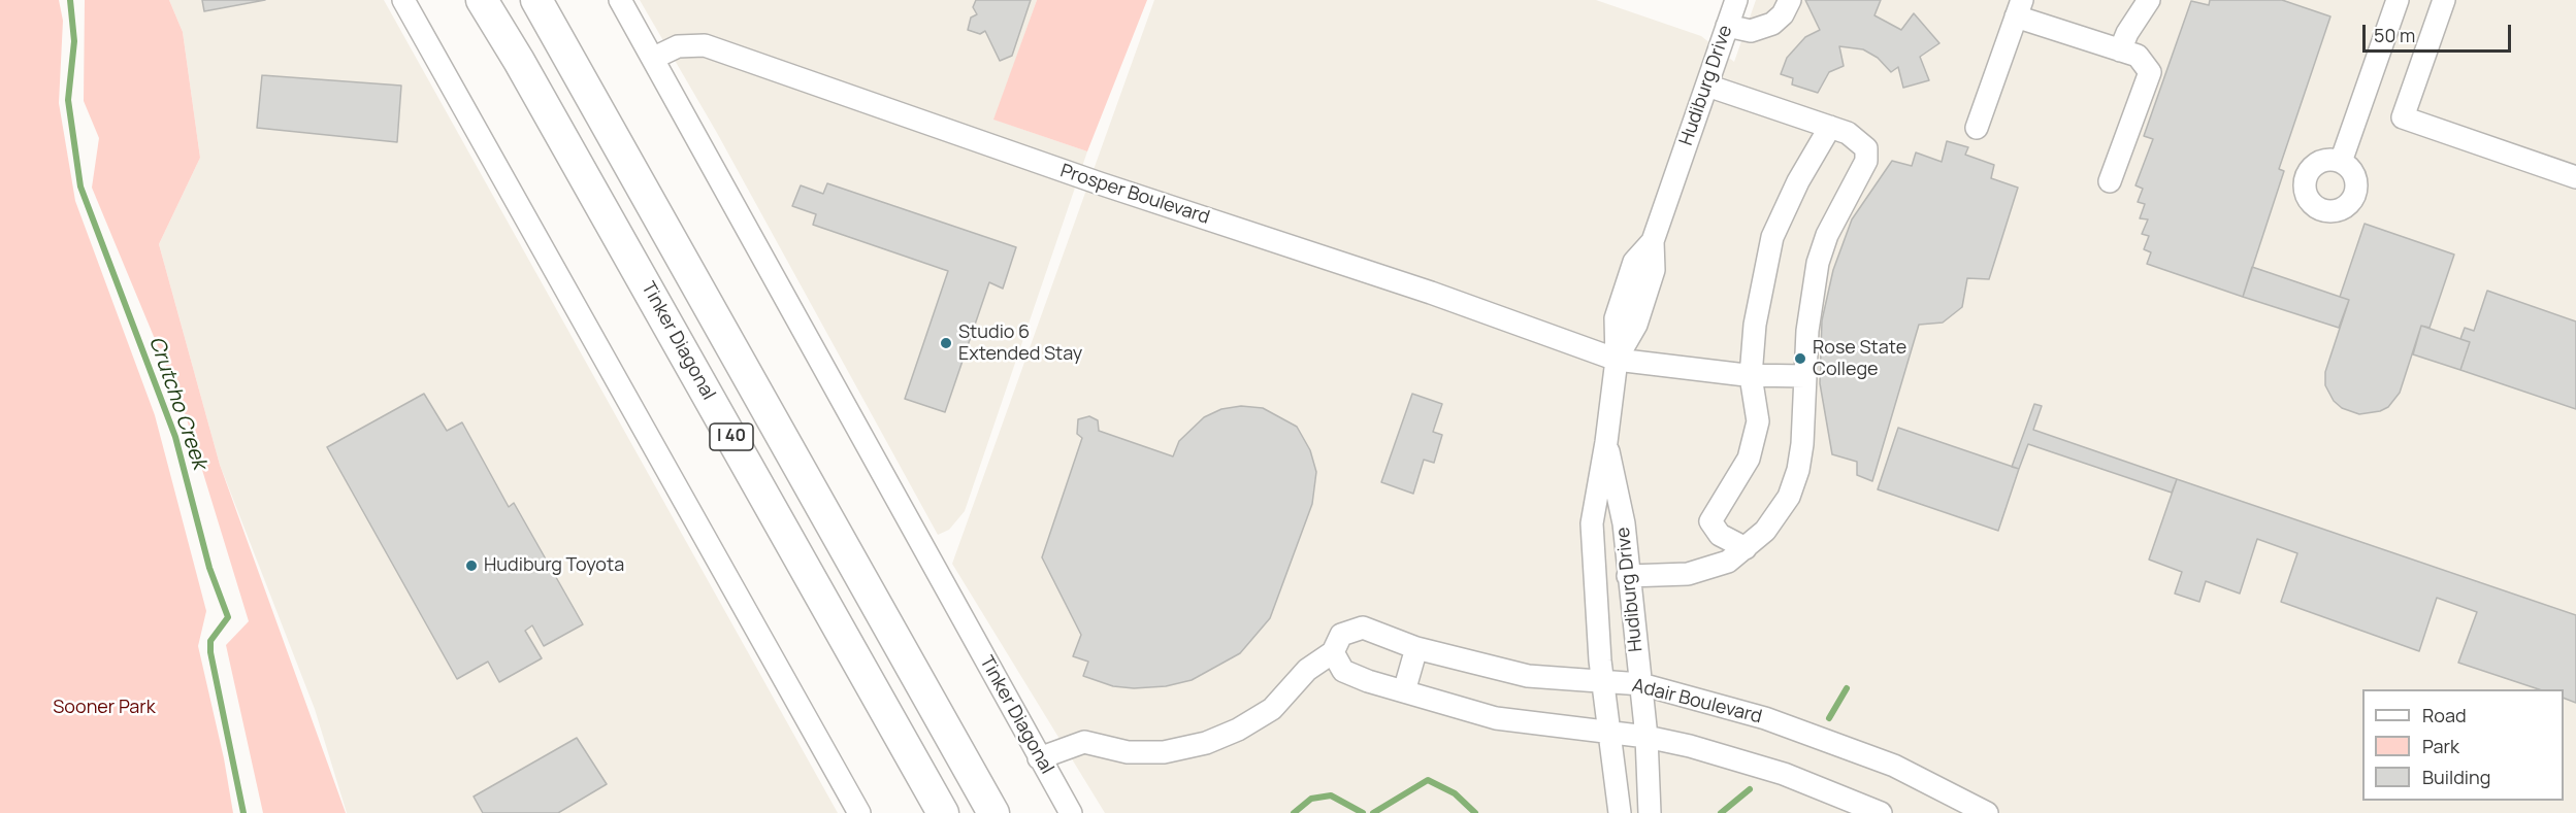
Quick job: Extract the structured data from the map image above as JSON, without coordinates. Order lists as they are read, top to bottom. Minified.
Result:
{"streets":{"highway":["Tinker Diagonal","I 40"],"street":["Hudiburg Drive","Prosper Boulevard","Adair Boulevard"]},"crossings":[["Hudiburg Drive","Prosper Boulevard"],["Hudiburg Drive","Adair Boulevard"],["Prosper Boulevard","Tinker Diagonal"],["Tinker Diagonal","Adair Boulevard"]],"water":["Crutcho Creek"],"parks":["Sooner Park"],"places":["Studio 6 Extended Stay","Rose State College","Hudiburg Toyota"],"legend":["Road","Park","Building"],"scale_bar":"50 m"}
